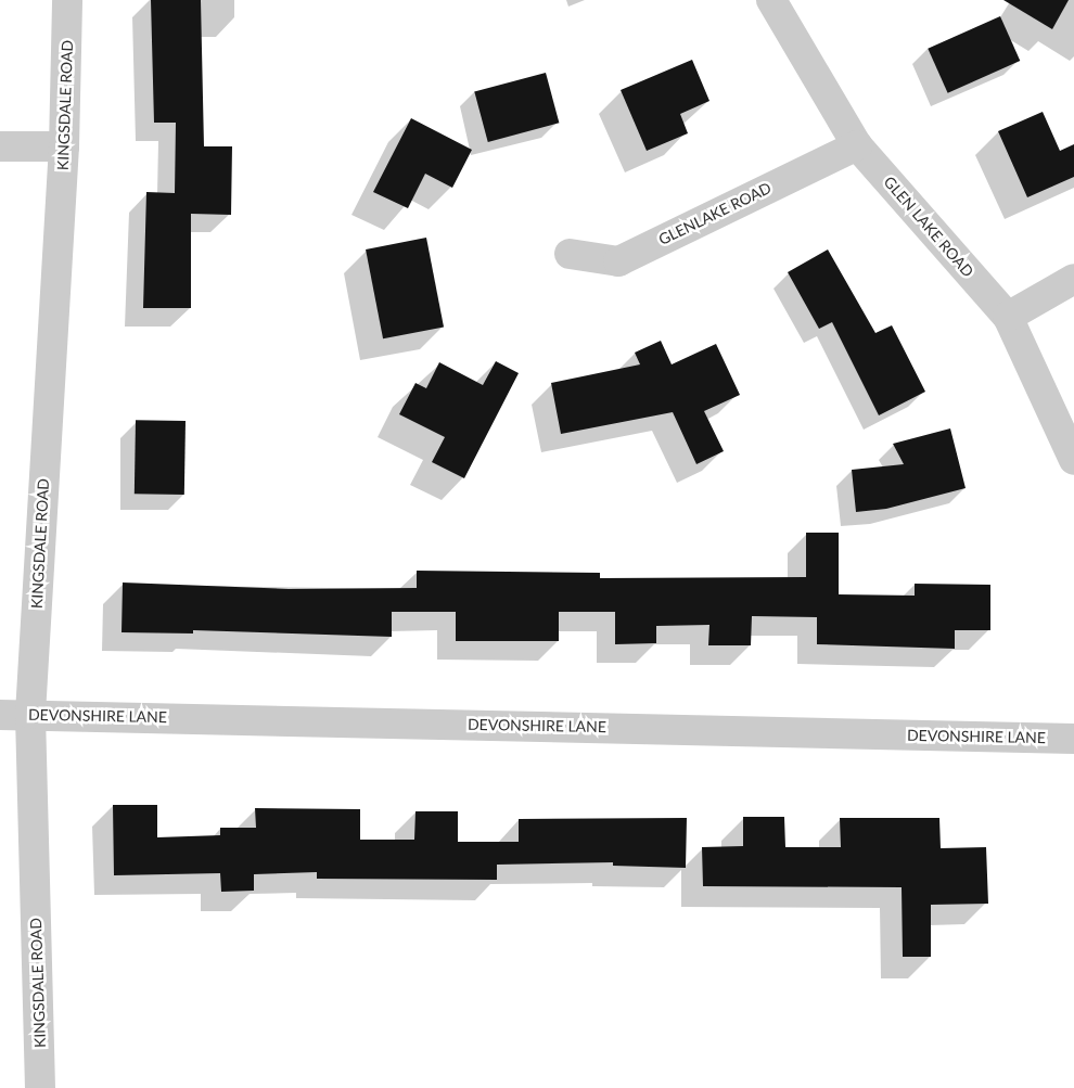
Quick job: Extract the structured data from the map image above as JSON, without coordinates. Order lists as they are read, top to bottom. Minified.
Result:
{"streets":{"street":["KINGSDALE ROAD","GLENLAKE ROAD","GLEN LAKE ROAD","DEVONSHIRE LANE"]},"crossings":[["KINGSDALE ROAD","DEVONSHIRE LANE"],["GLENLAKE ROAD","GLEN LAKE ROAD"]]}
